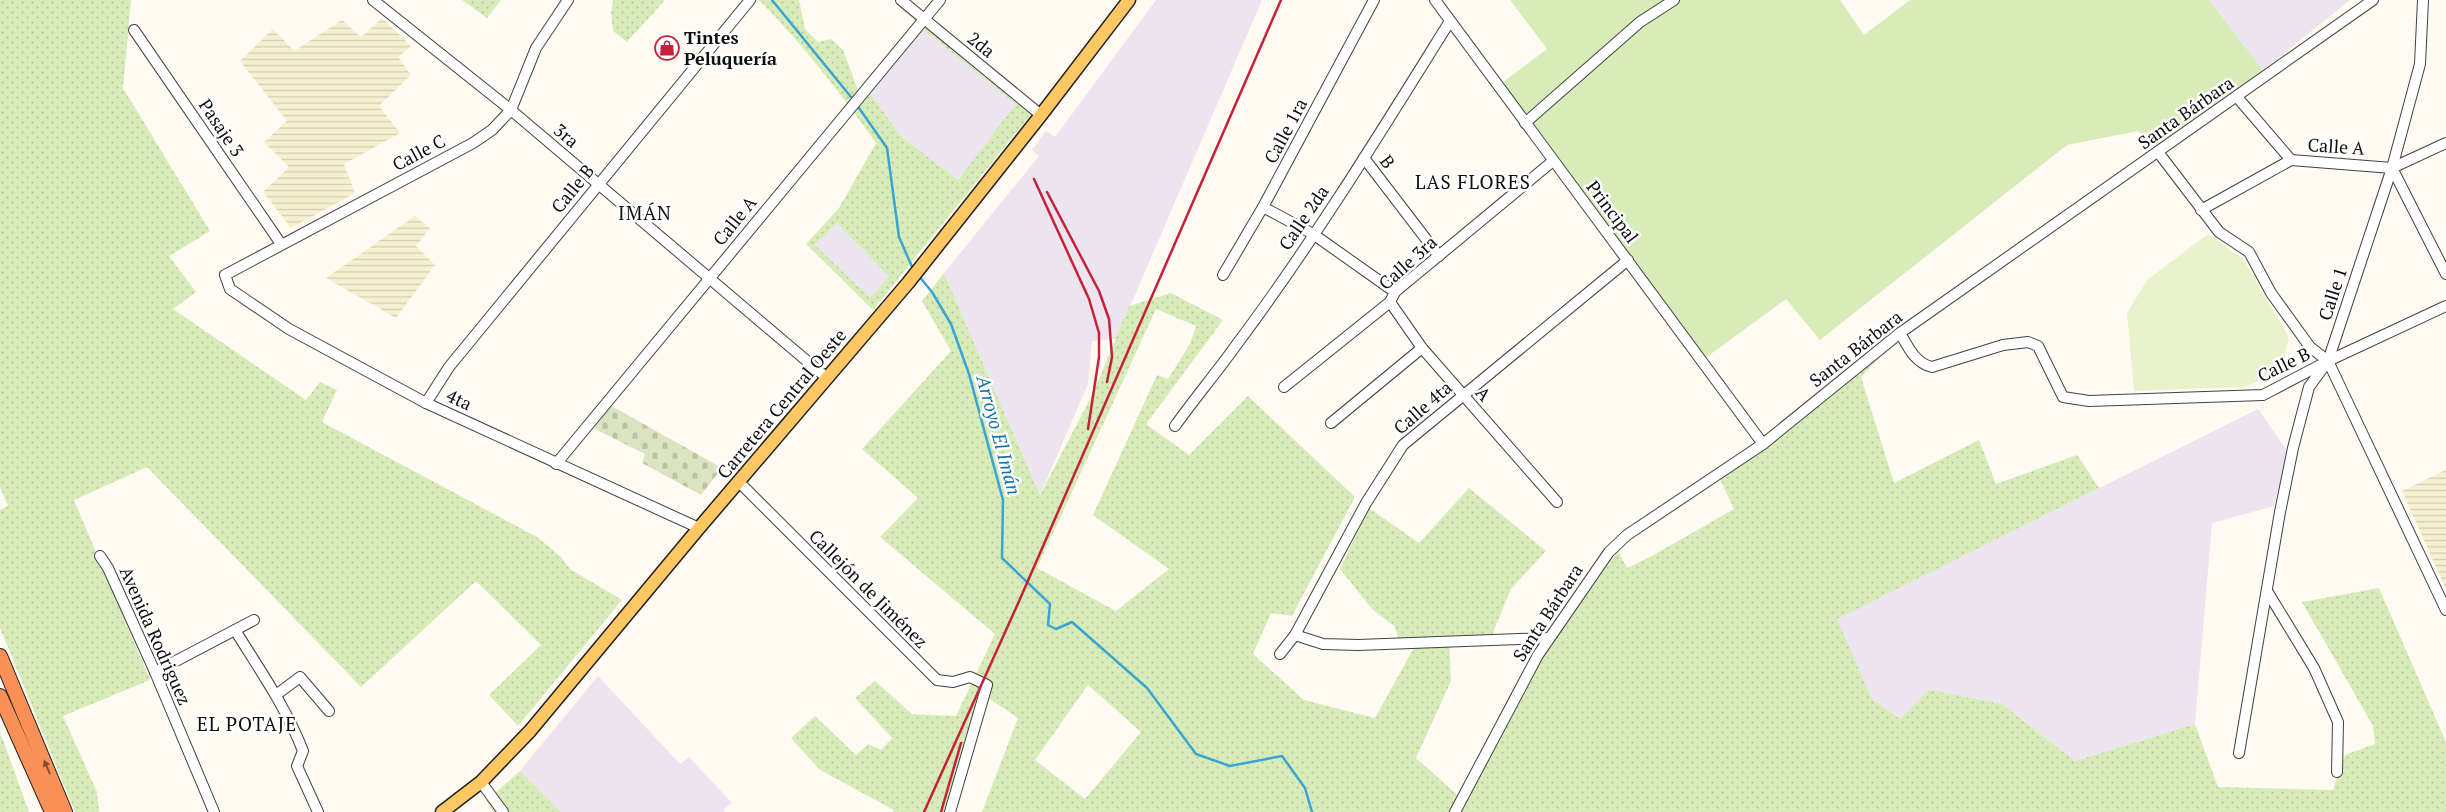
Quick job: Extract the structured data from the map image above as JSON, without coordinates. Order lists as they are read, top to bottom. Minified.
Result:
{"streets":{"main road":["Carretera Central Oeste"],"street":["2da","Santa Bárbara","Pasaje 3","Calle 1ra","3ra","Calle A","Calle C","B","Calle B","Principal","Calle 2da","Calle 3ra","Calle 1","A","4ta","Calle 4ta","Callejón de Jiménez","Avenida Rodriguez"]},"crossings":[["2da","Calle A"],["2da","Carretera Central Oeste"],["Santa Bárbara","Calle B"],["Santa Bárbara","Principal"],["Pasaje 3","Calle C"],["3ra","Calle A"],["3ra","Calle C"],["3ra","Calle B"],["3ra","Carretera Central Oeste"],["Calle A","Calle 1"],["Calle A","4ta"],["Calle C","4ta"],["B","Calle 2da"],["B","Calle 3ra"],["Calle B","Calle 1"],["Calle B","4ta"],["Principal","Calle 2da"],["Principal","Calle 3ra"],["Principal","Calle 4ta"],["Calle 3ra","A"],["A","Calle 4ta"],["4ta","Carretera Central Oeste"],["Carretera Central Oeste","Callejón de Jiménez"]],"districts":["LAS FLORES","IMÁN","EL POTAJE"],"water":["Arroyo El Imán"],"places":{"shop":["Tintes Peluquería"]}}
